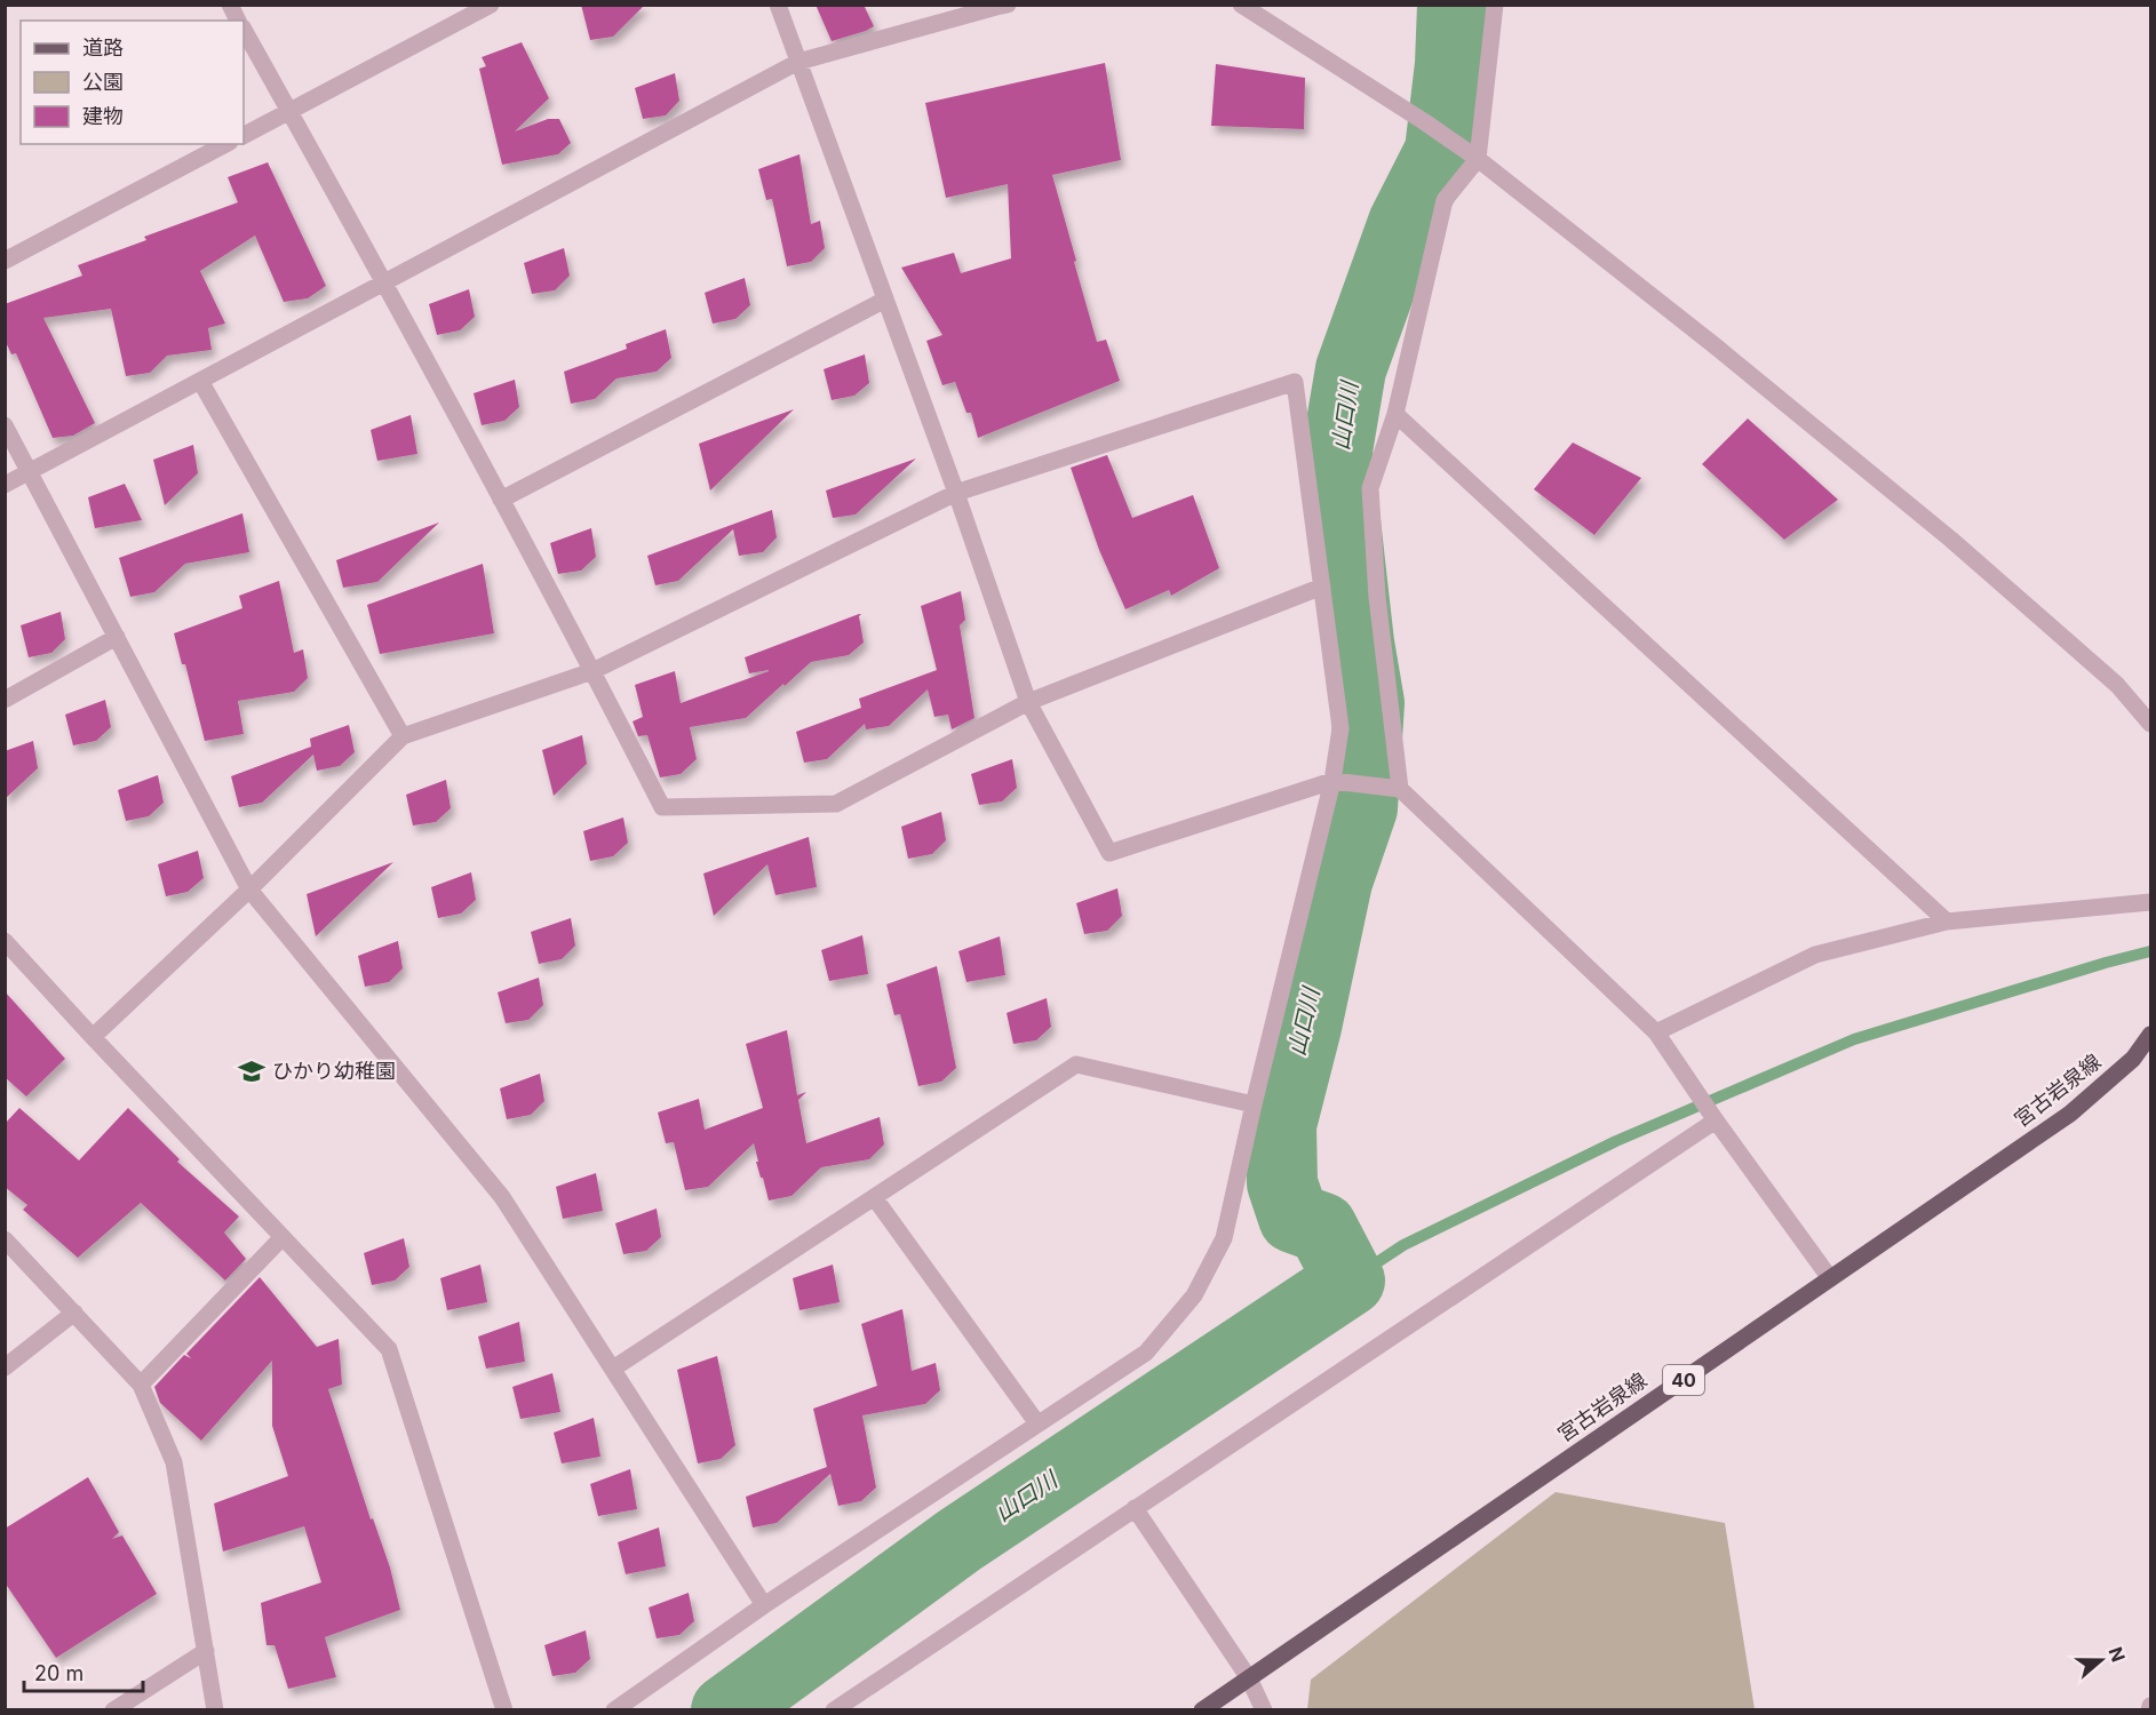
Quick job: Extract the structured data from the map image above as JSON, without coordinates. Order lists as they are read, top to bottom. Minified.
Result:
{"streets":{"main road":["宮古岩泉線","40"]},"water":["山口川"],"places":{"school or university":["ひかり幼稚園"]},"legend":["道路","公園","建物"],"scale_bar":"20 m","north":"right"}
